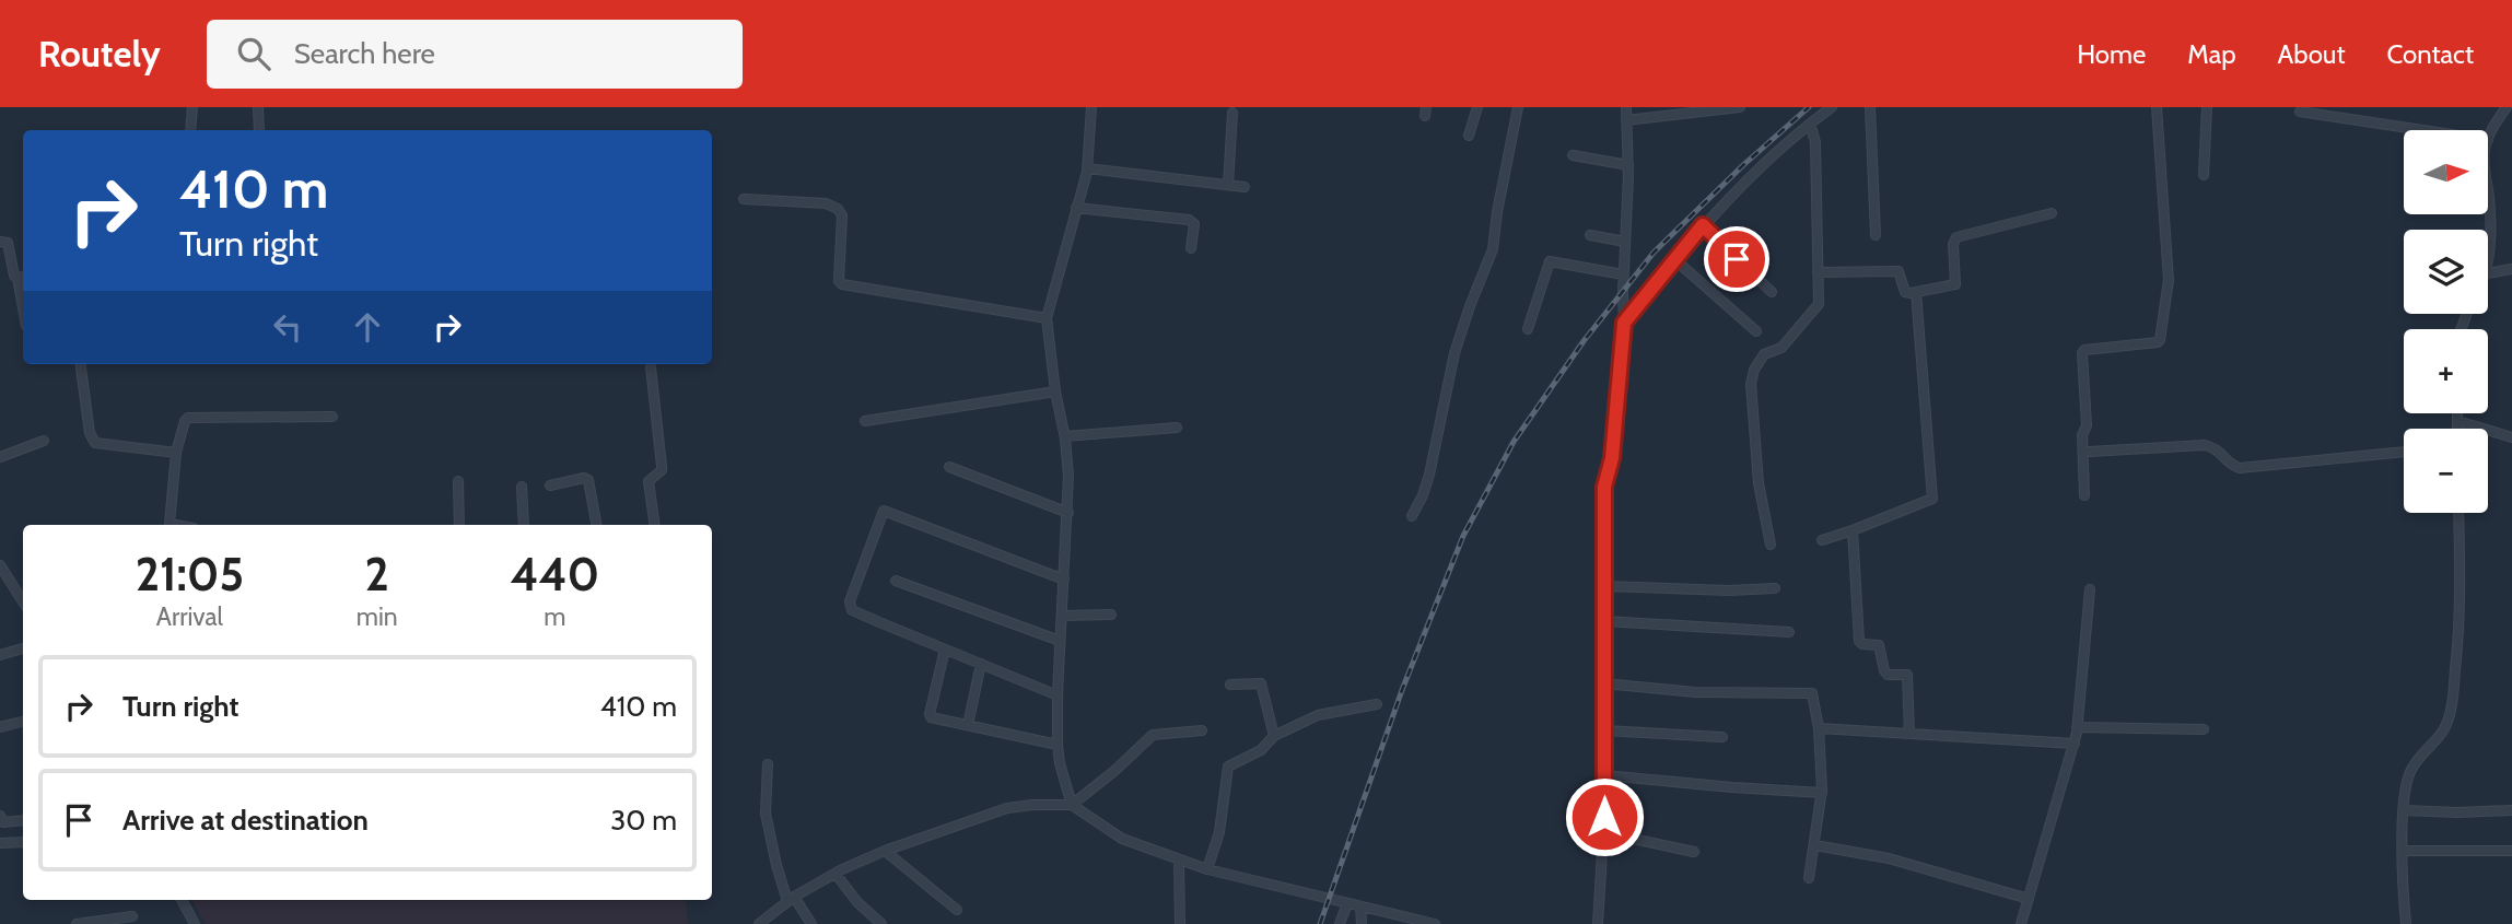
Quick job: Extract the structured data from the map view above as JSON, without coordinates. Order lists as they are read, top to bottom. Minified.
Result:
{"north":"right","page":{"header":"Routely","search":"Search here","nav":["Home","Map","About","Contact"],"map_buttons":["+","−"],"turn":["410 m","Turn right"],"eta":["21:05","Arrival","2","min","440","m"],"list":[{"name":"Turn right","value":"410 m"},{"name":"Arrive at destination","value":"30 m"}]}}
